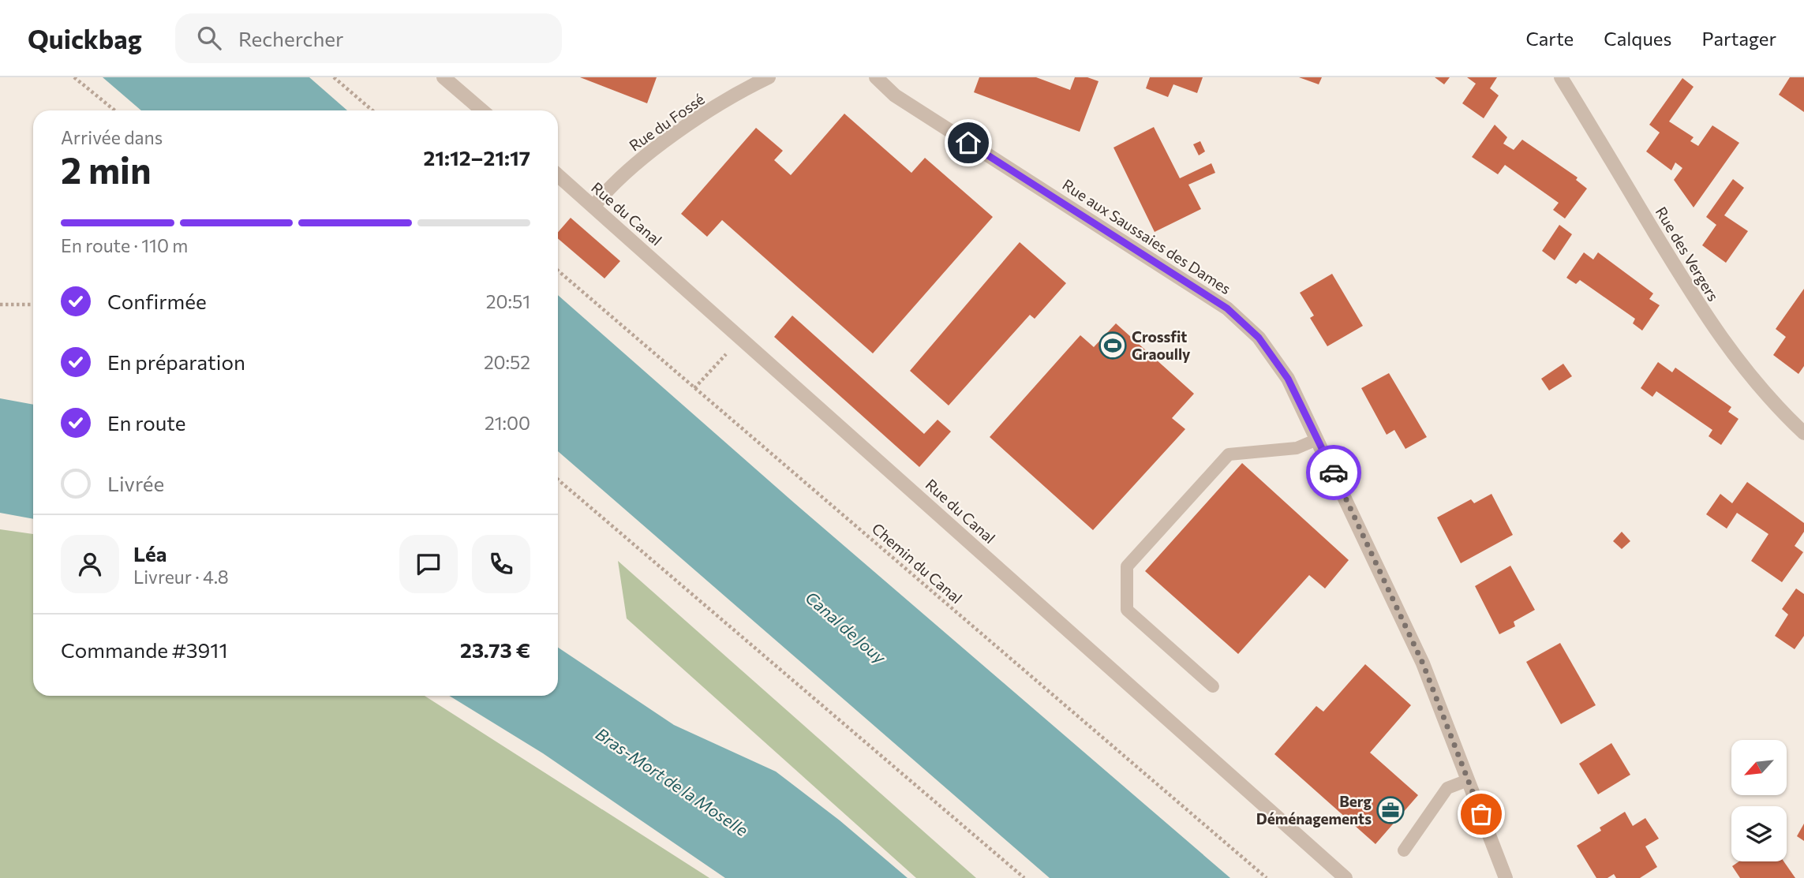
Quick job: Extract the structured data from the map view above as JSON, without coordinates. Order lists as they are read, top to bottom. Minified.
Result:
{"streets":{"street":["Rue du Fossé","Rue du Canal","Rue aux Saussaies des Dames","Rue des Vergers"],"path":["Chemin du Canal"]},"crossings":[["Rue du Fossé","Rue du Canal"]],"water":["Canal de Jouy","Bras-Mort de la Moselle"],"places":{"sports":["Crossfit Graoully"],"office":["Berg Déménagements"]},"north":"bottom left","page":{"header":"Quickbag","search":"Rechercher","nav":["Carte","Calques","Partager"],"heading":["2 min","Arrivée dans","21:12–21:17"],"panel":["Léa","Livreur · 4.8","Commande #3911","23.73 €"],"bar":"En route · 110 m","list":[["Confirmée","20:51"],["En préparation","20:52"],["En route","21:00"],"Livrée"]}}
